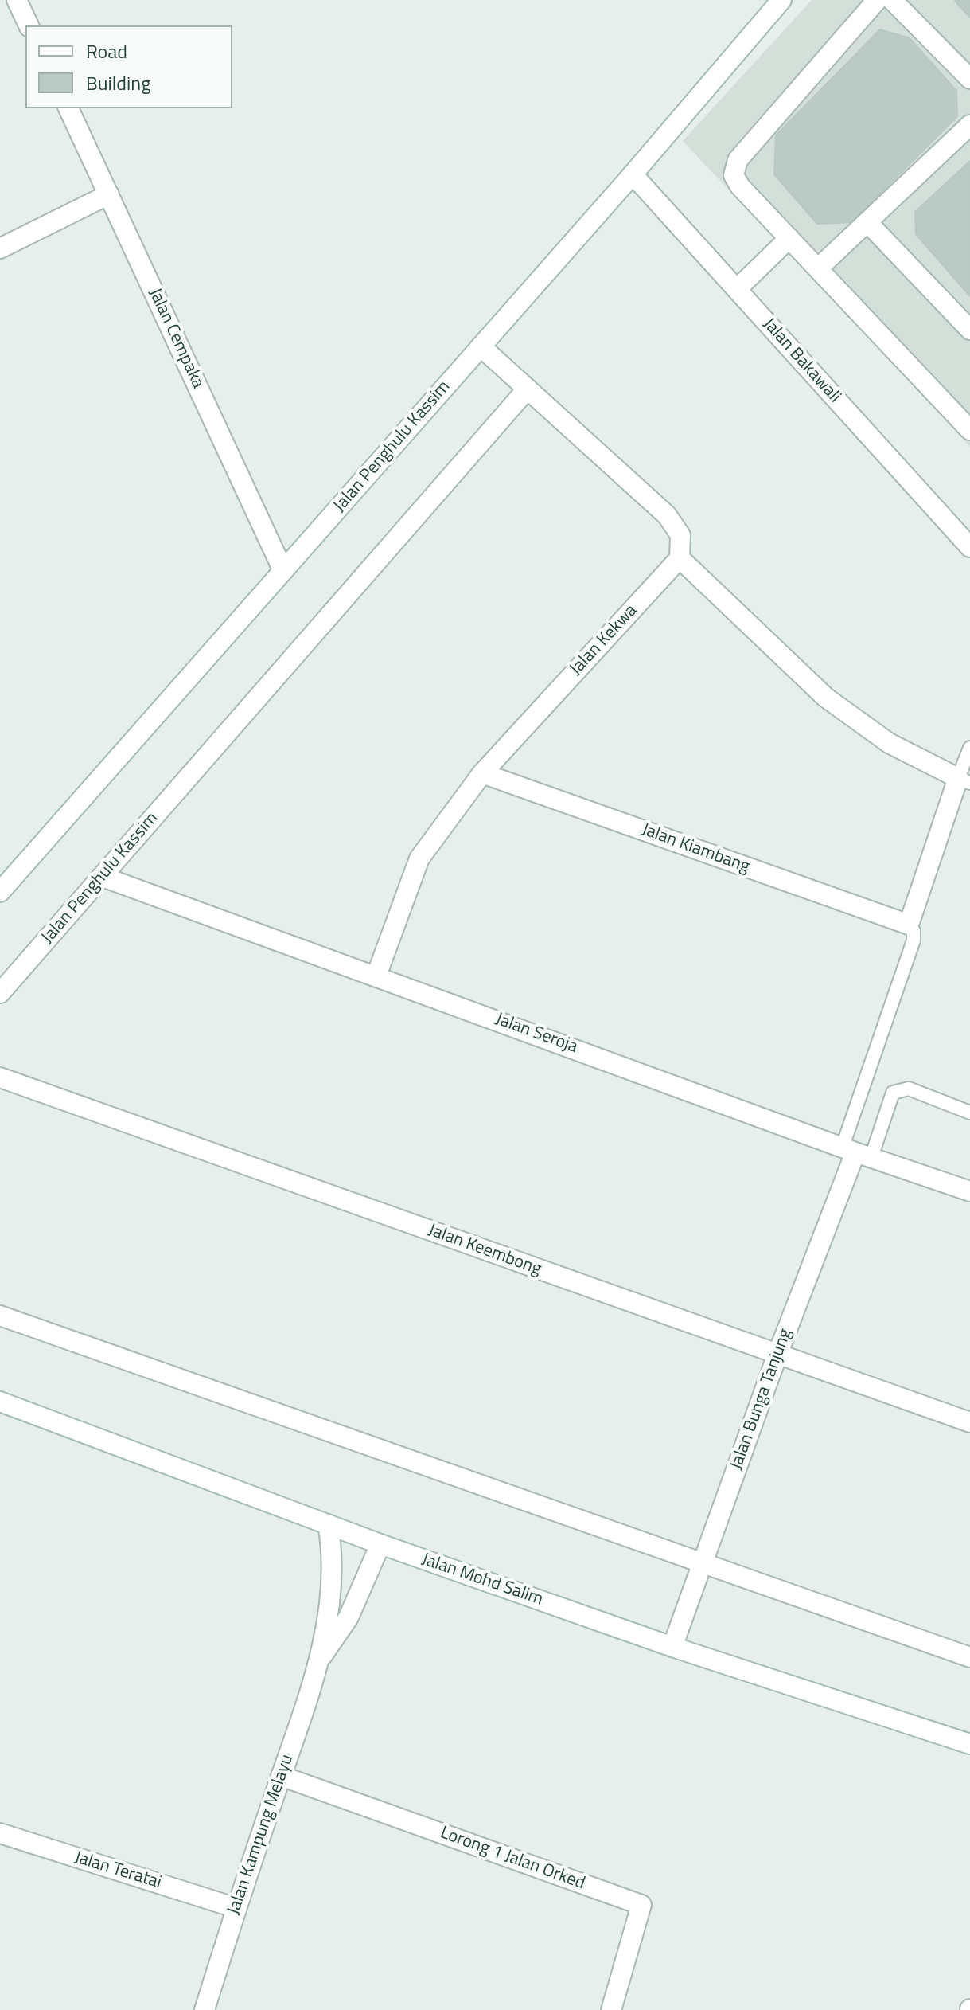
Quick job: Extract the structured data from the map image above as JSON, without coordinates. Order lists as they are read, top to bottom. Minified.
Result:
{"streets":{"street":["Jalan Cempaka","Jalan Bakawali","Jalan Penghulu Kassim","Jalan Kekwa","Jalan Kiambang","Jalan Seroja","Jalan Keembong","Jalan Bunga Tanjung","Jalan Mohd Salim","Jalan Kampung Melayu","Lorong 1 Jalan Orked","Jalan Teratai"]},"crossings":[["Jalan Cempaka","Jalan Penghulu Kassim"],["Jalan Bakawali","Jalan Penghulu Kassim"],["Jalan Penghulu Kassim","Jalan Seroja"],["Jalan Kekwa","Jalan Kiambang"],["Jalan Kekwa","Jalan Seroja"],["Jalan Seroja","Jalan Bunga Tanjung"],["Jalan Keembong","Jalan Bunga Tanjung"],["Jalan Bunga Tanjung","Jalan Mohd Salim"],["Jalan Mohd Salim","Jalan Kampung Melayu"],["Jalan Kampung Melayu","Lorong 1 Jalan Orked"],["Jalan Kampung Melayu","Jalan Teratai"]],"legend":["Road","Building"]}
